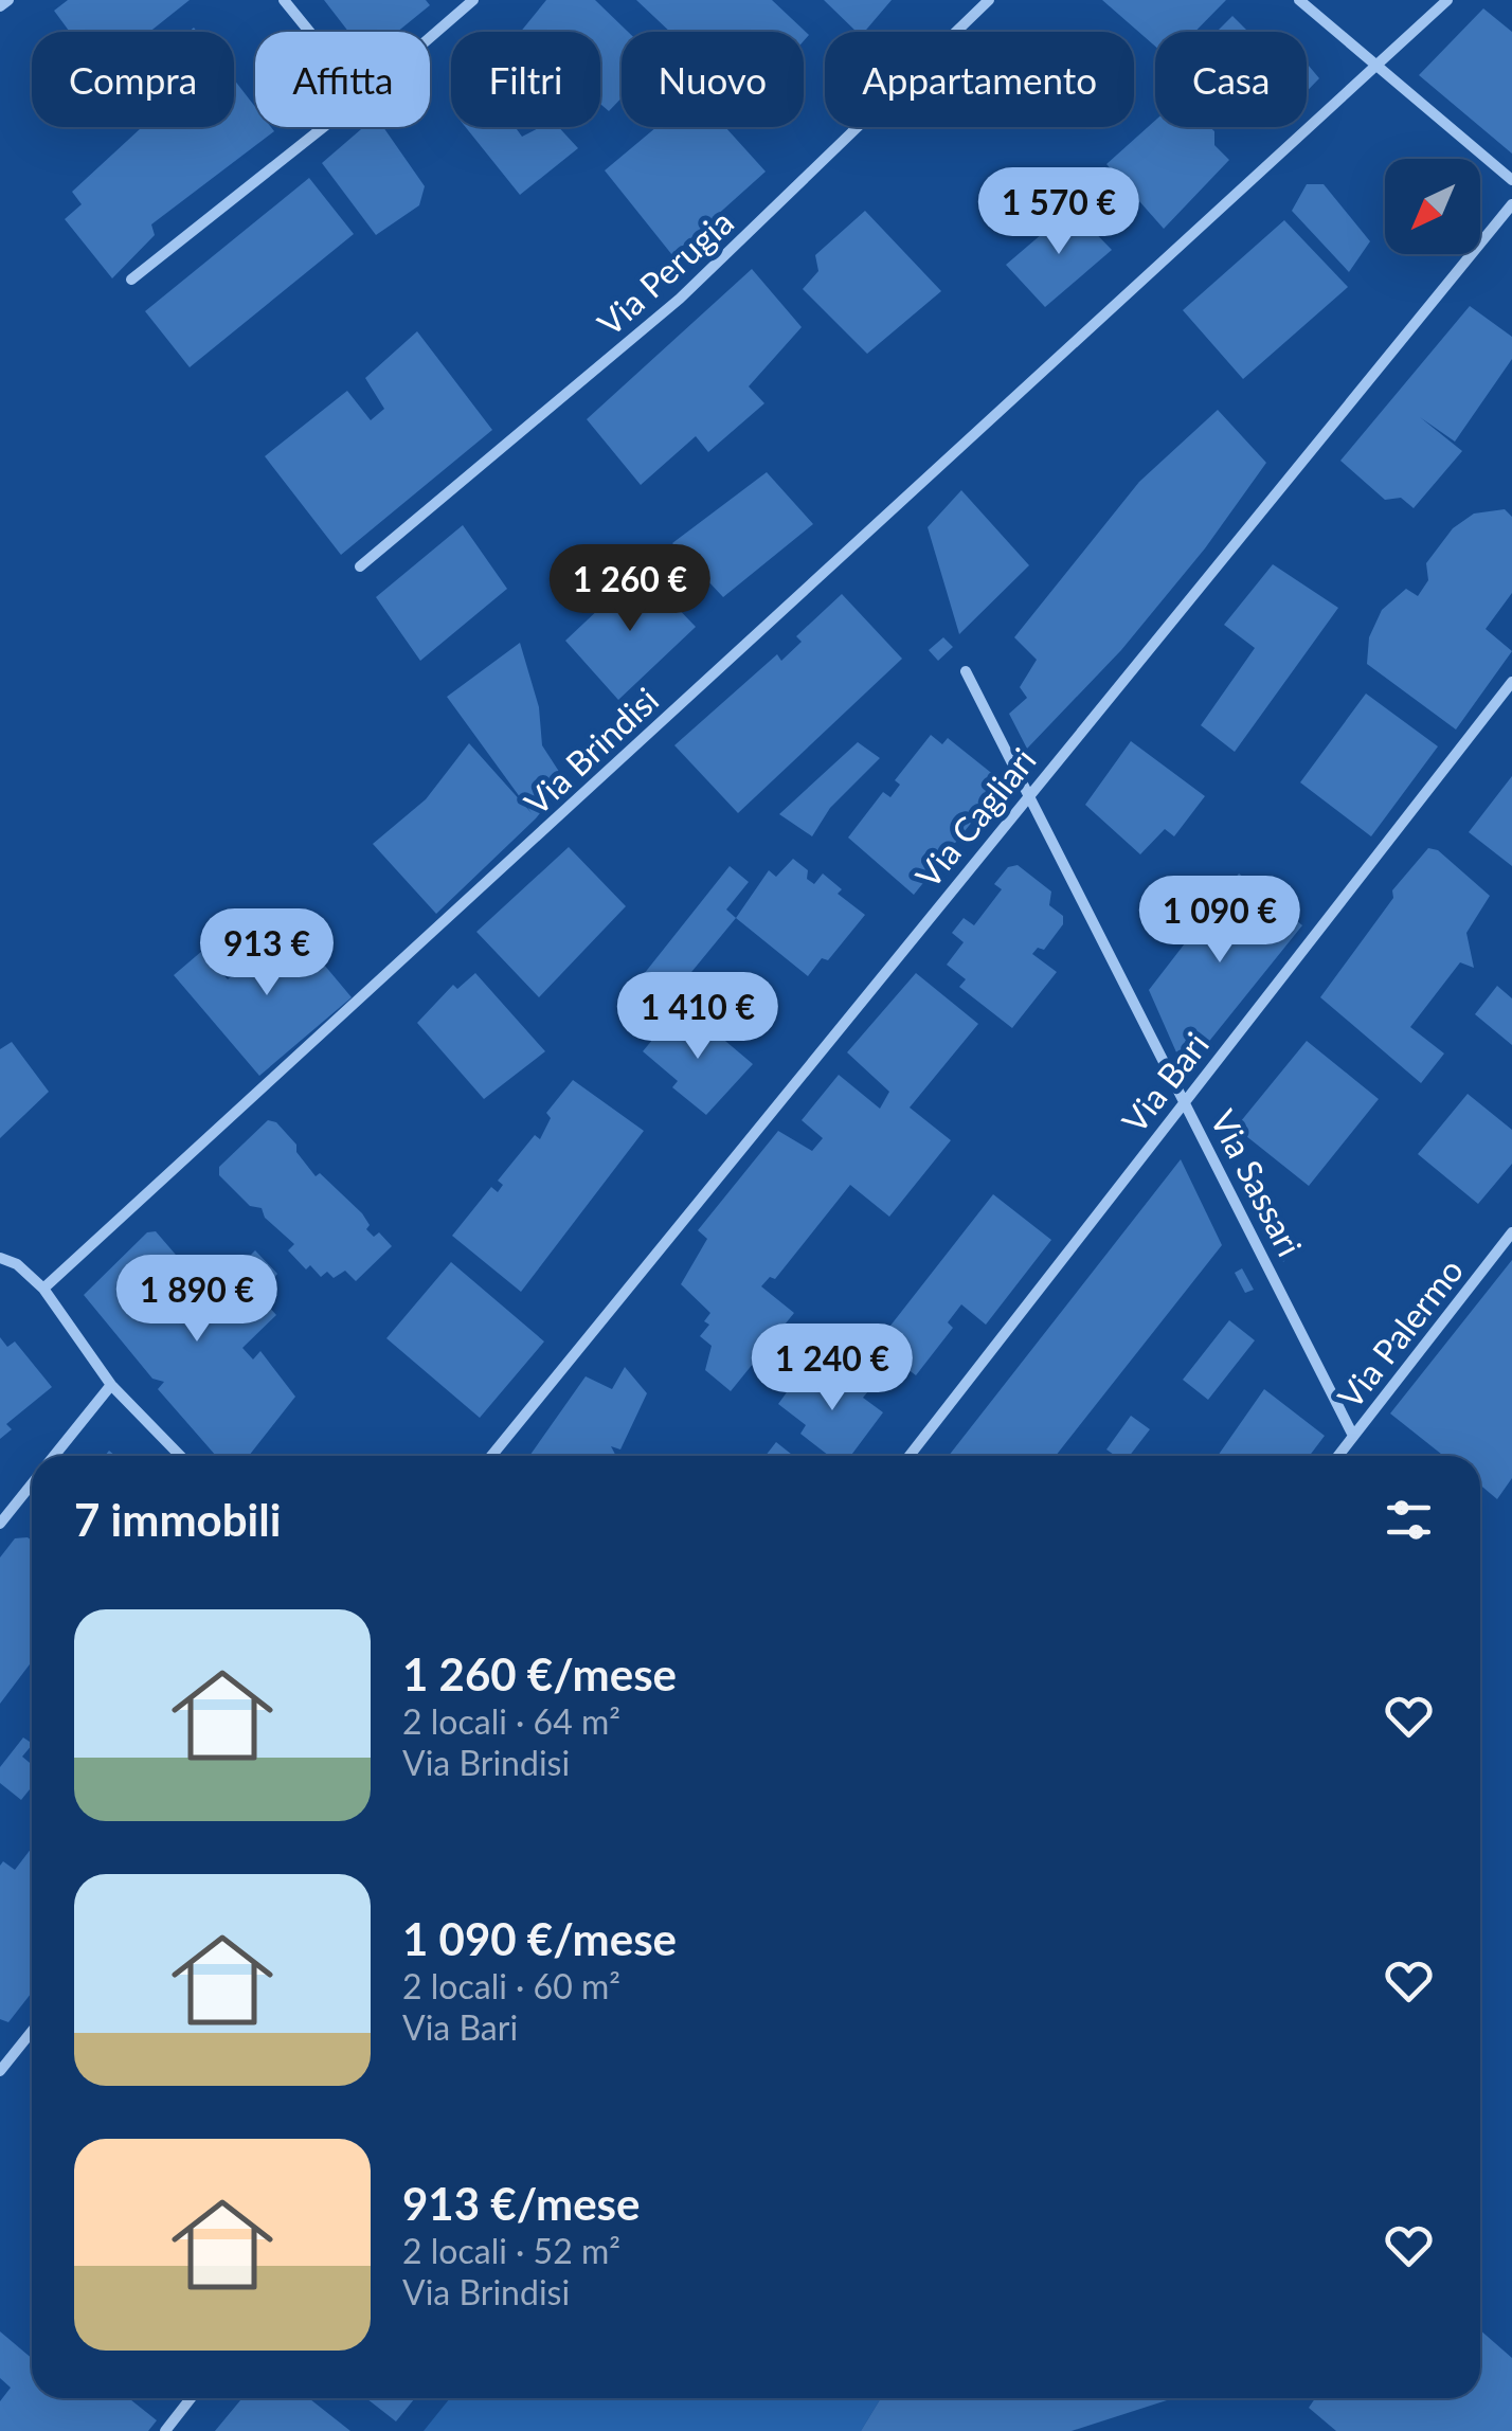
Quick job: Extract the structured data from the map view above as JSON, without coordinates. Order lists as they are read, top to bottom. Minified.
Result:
{"streets":{"street":["Via Perugia","Via Brindisi","Via Cagliari","Via Bari","Via Sassari","Via Palermo"]},"crossings":[["Via Cagliari","Via Sassari"],["Via Bari","Via Sassari"],["Via Sassari","Via Palermo"]],"north":"bottom left","page":{"chip":["Compra","Affitta","Filtri","Nuovo","Appartamento","Casa"],"price":["1 570 €","1 260 €","1 090 €","913 €","1 410 €","1 890 €","1 240 €"],"heading":"7 immobili","list":[{"name":"1 260 €/mese","note":"2 locali · 64 m² · Via Brindisi"},{"name":"1 090 €/mese","note":"2 locali · 60 m² · Via Bari"},{"name":"913 €/mese","note":"2 locali · 52 m² · Via Brindisi"}]}}
